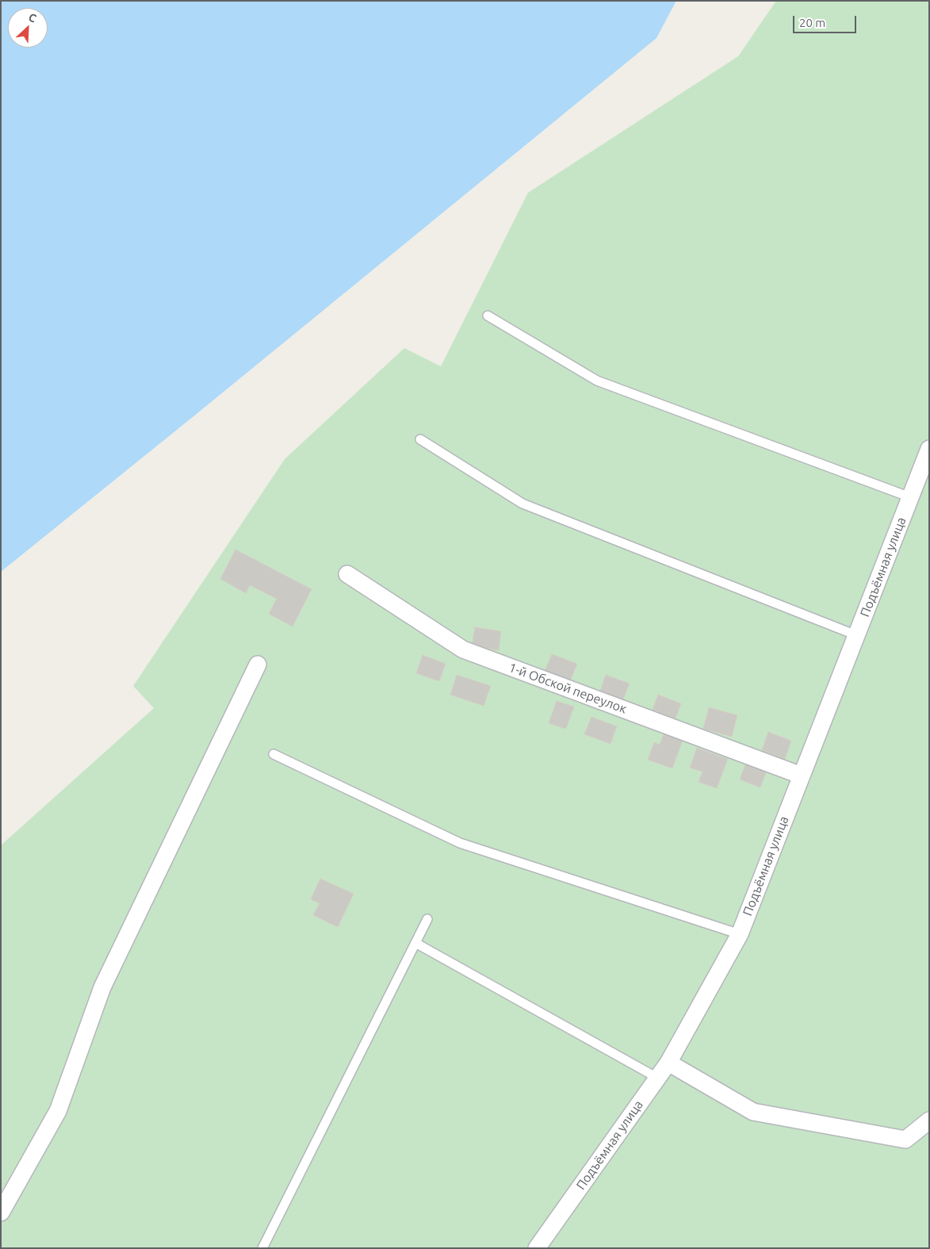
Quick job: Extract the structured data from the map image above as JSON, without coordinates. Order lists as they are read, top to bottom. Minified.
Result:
{"streets":{"street":["Подъёмная улица","1-й Обской переулок"]},"crossings":[["Подъёмная улица","1-й Обской переулок"]],"scale_bar":"20 m","north":"top right"}
